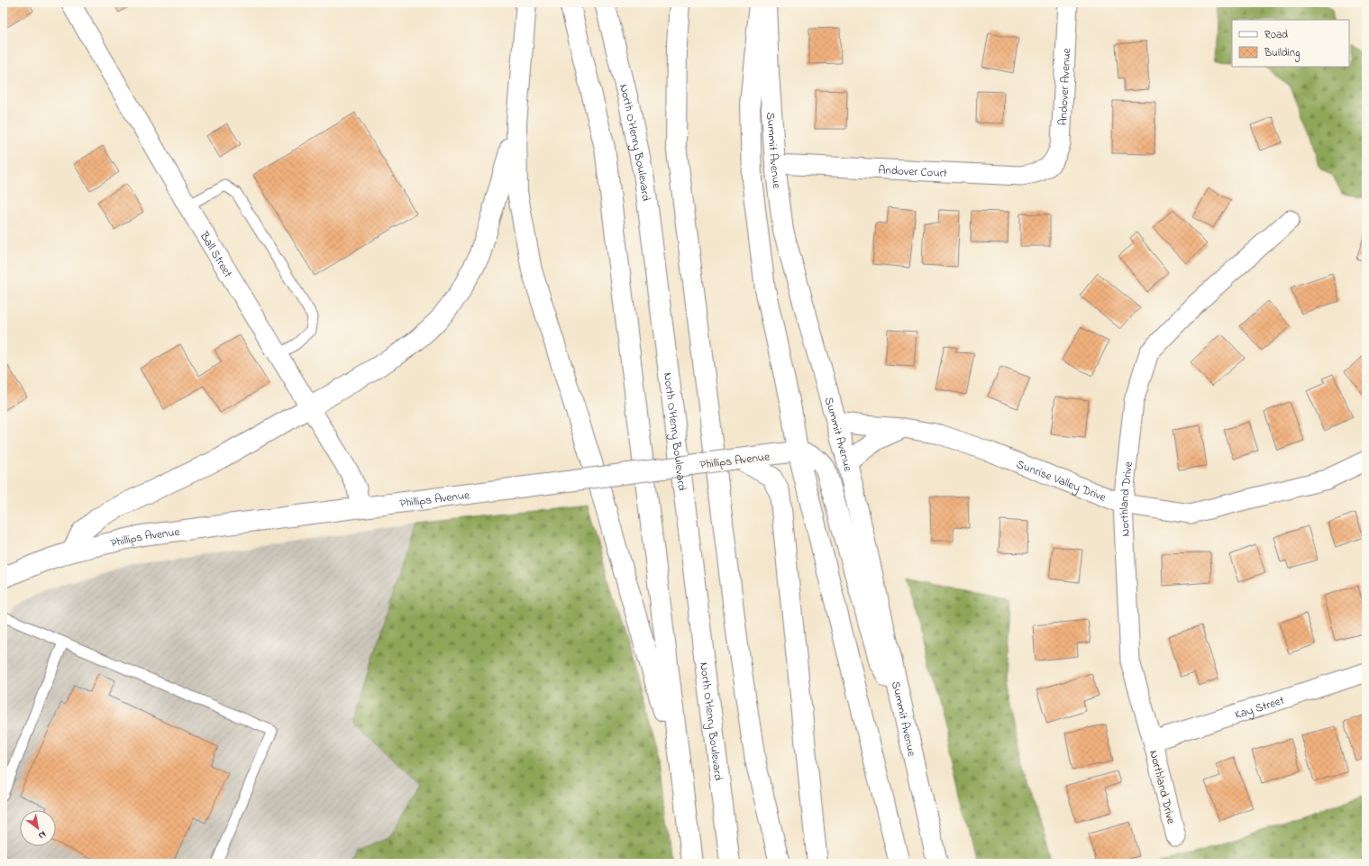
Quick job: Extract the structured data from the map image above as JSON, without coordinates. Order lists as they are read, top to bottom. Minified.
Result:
{"streets":{"main road":["North O'Henry Boulevard","Summit Avenue","Phillips Avenue"],"street":["Andover Avenue","Andover Court","Ball Street","Sunrise Valley Drive","Northland Drive","Kay Street"]},"crossings":[["Andover Avenue","Andover Court"],["Summit Avenue","Andover Court"],["Summit Avenue","Phillips Avenue"],["Summit Avenue","Sunrise Valley Drive"],["Ball Street","Phillips Avenue"],["Sunrise Valley Drive","Northland Drive"],["Northland Drive","Kay Street"]],"legend":["Road","Building"],"north":"bottom right"}
